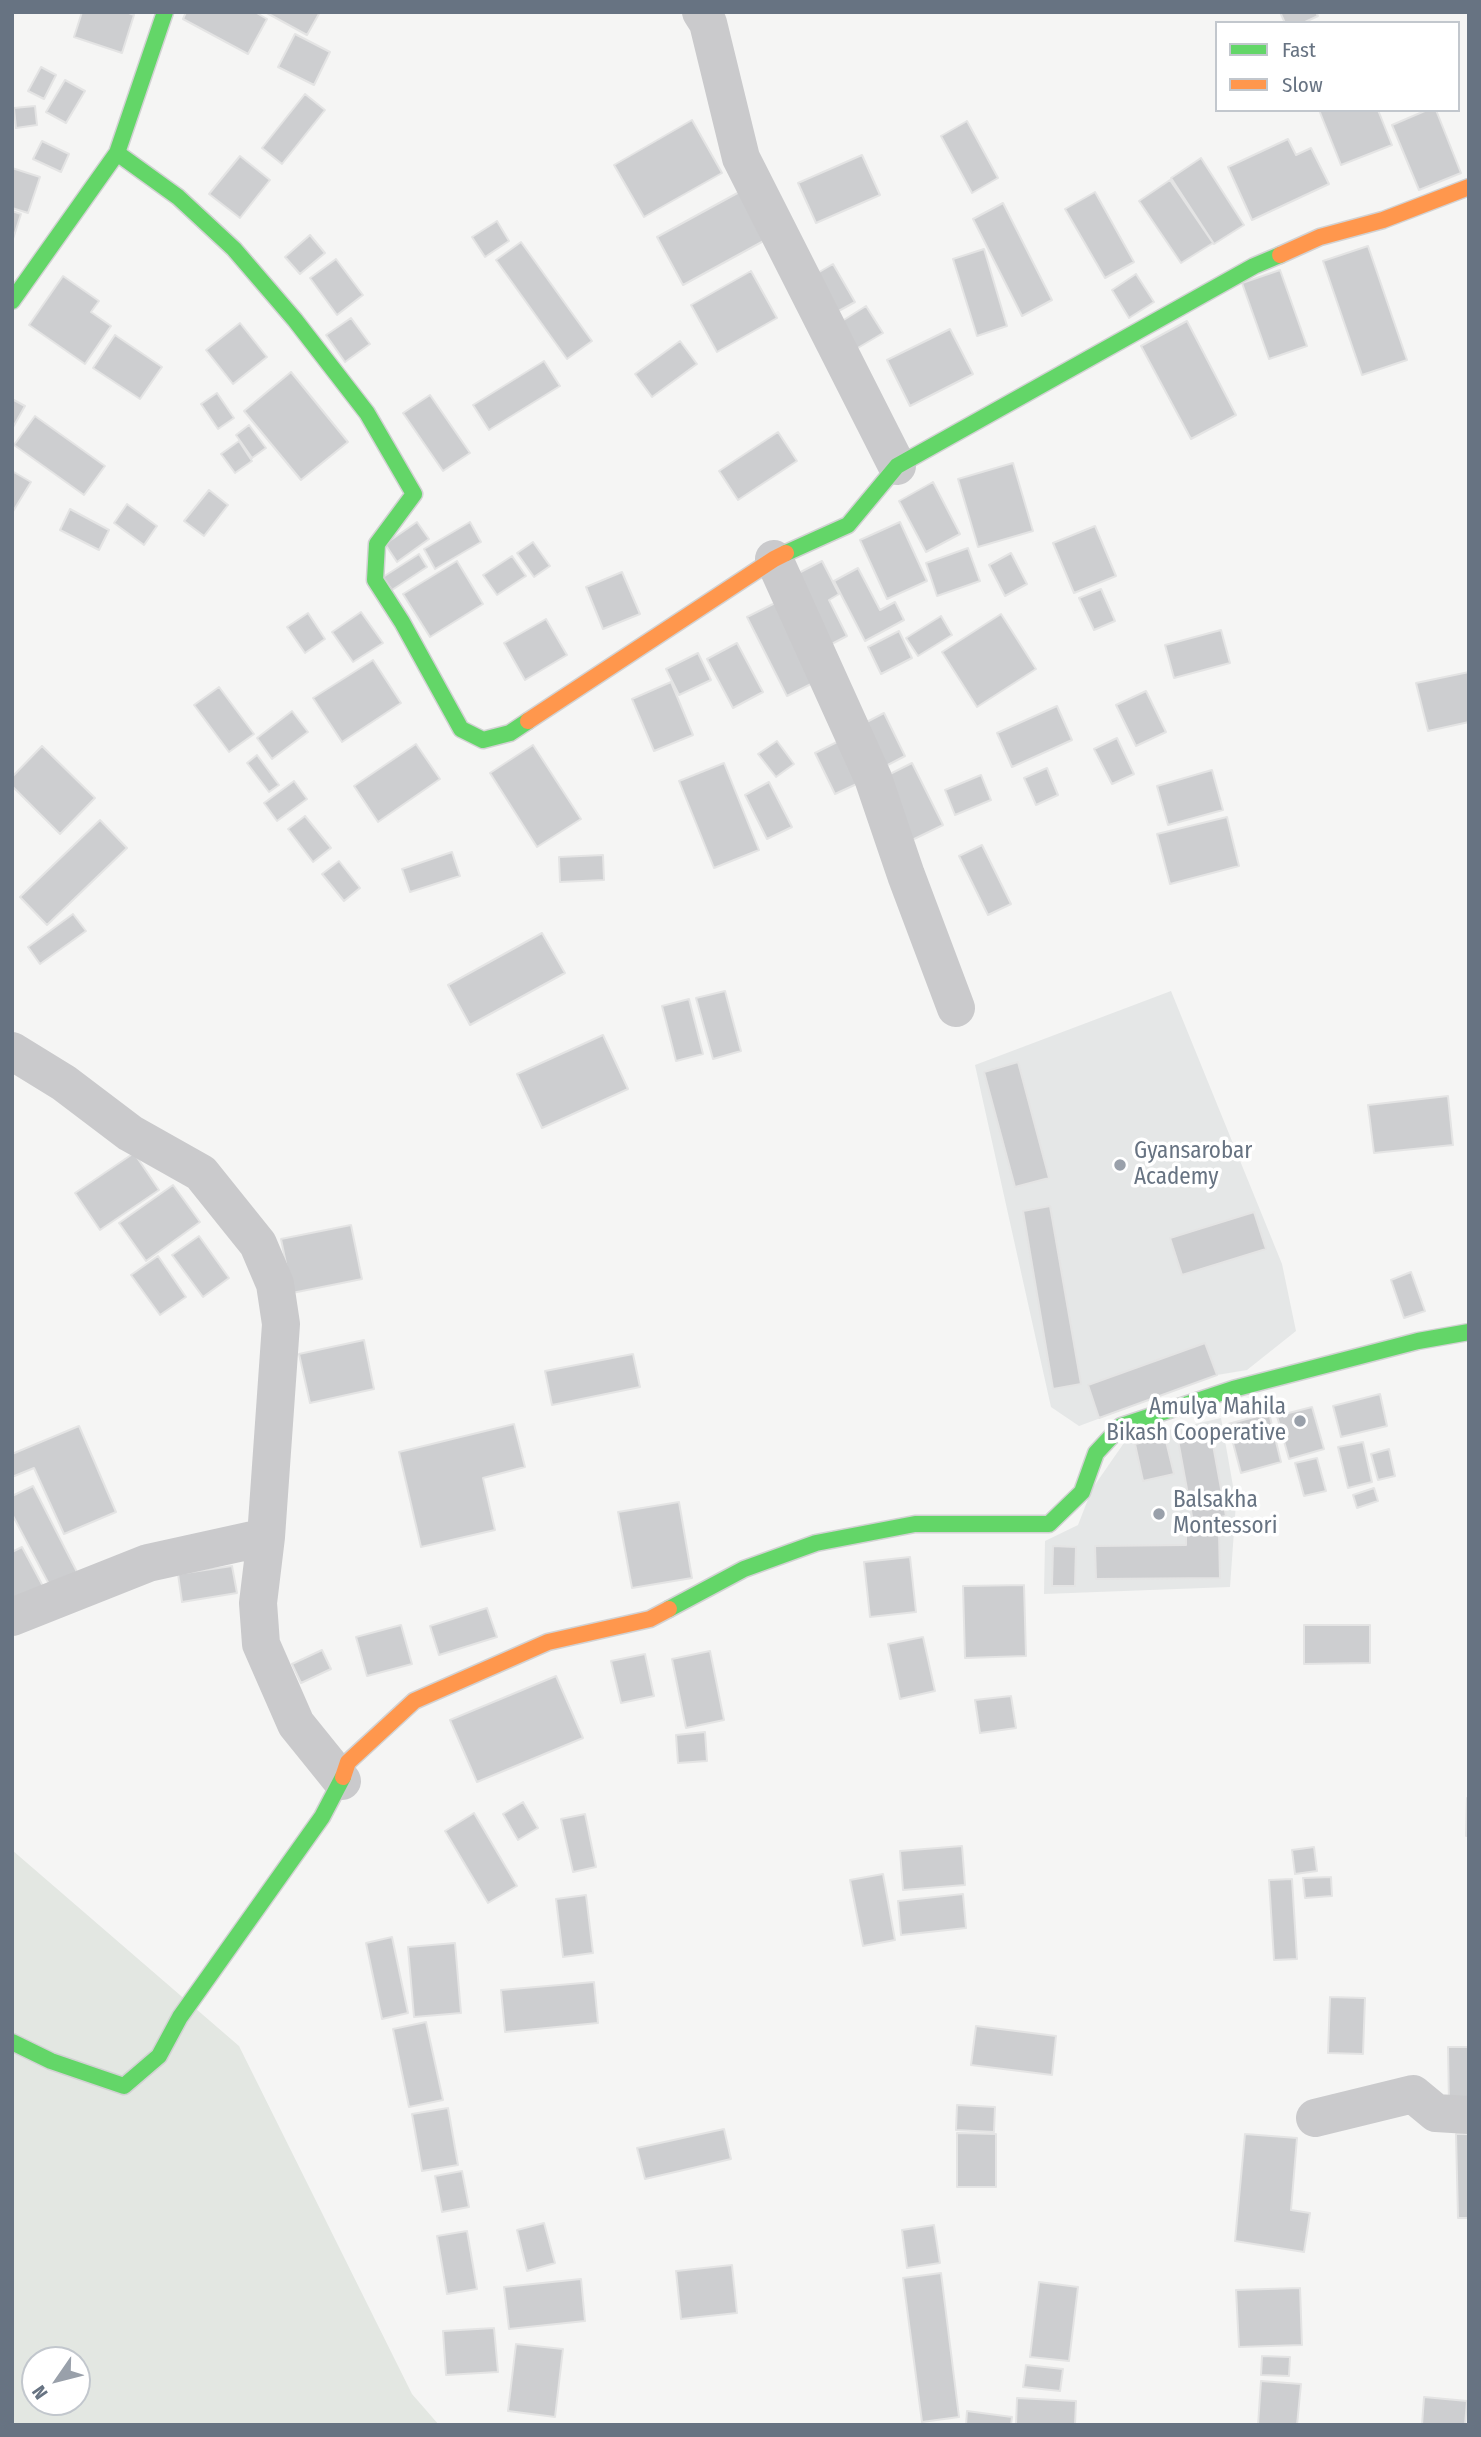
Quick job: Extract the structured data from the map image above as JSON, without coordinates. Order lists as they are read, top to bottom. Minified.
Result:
{"places":["Gyansarobar Academy","Amulya Mahila Bikash Cooperative","Balsakha Montessori"],"legend":["Fast","Slow"],"north":"bottom left"}
